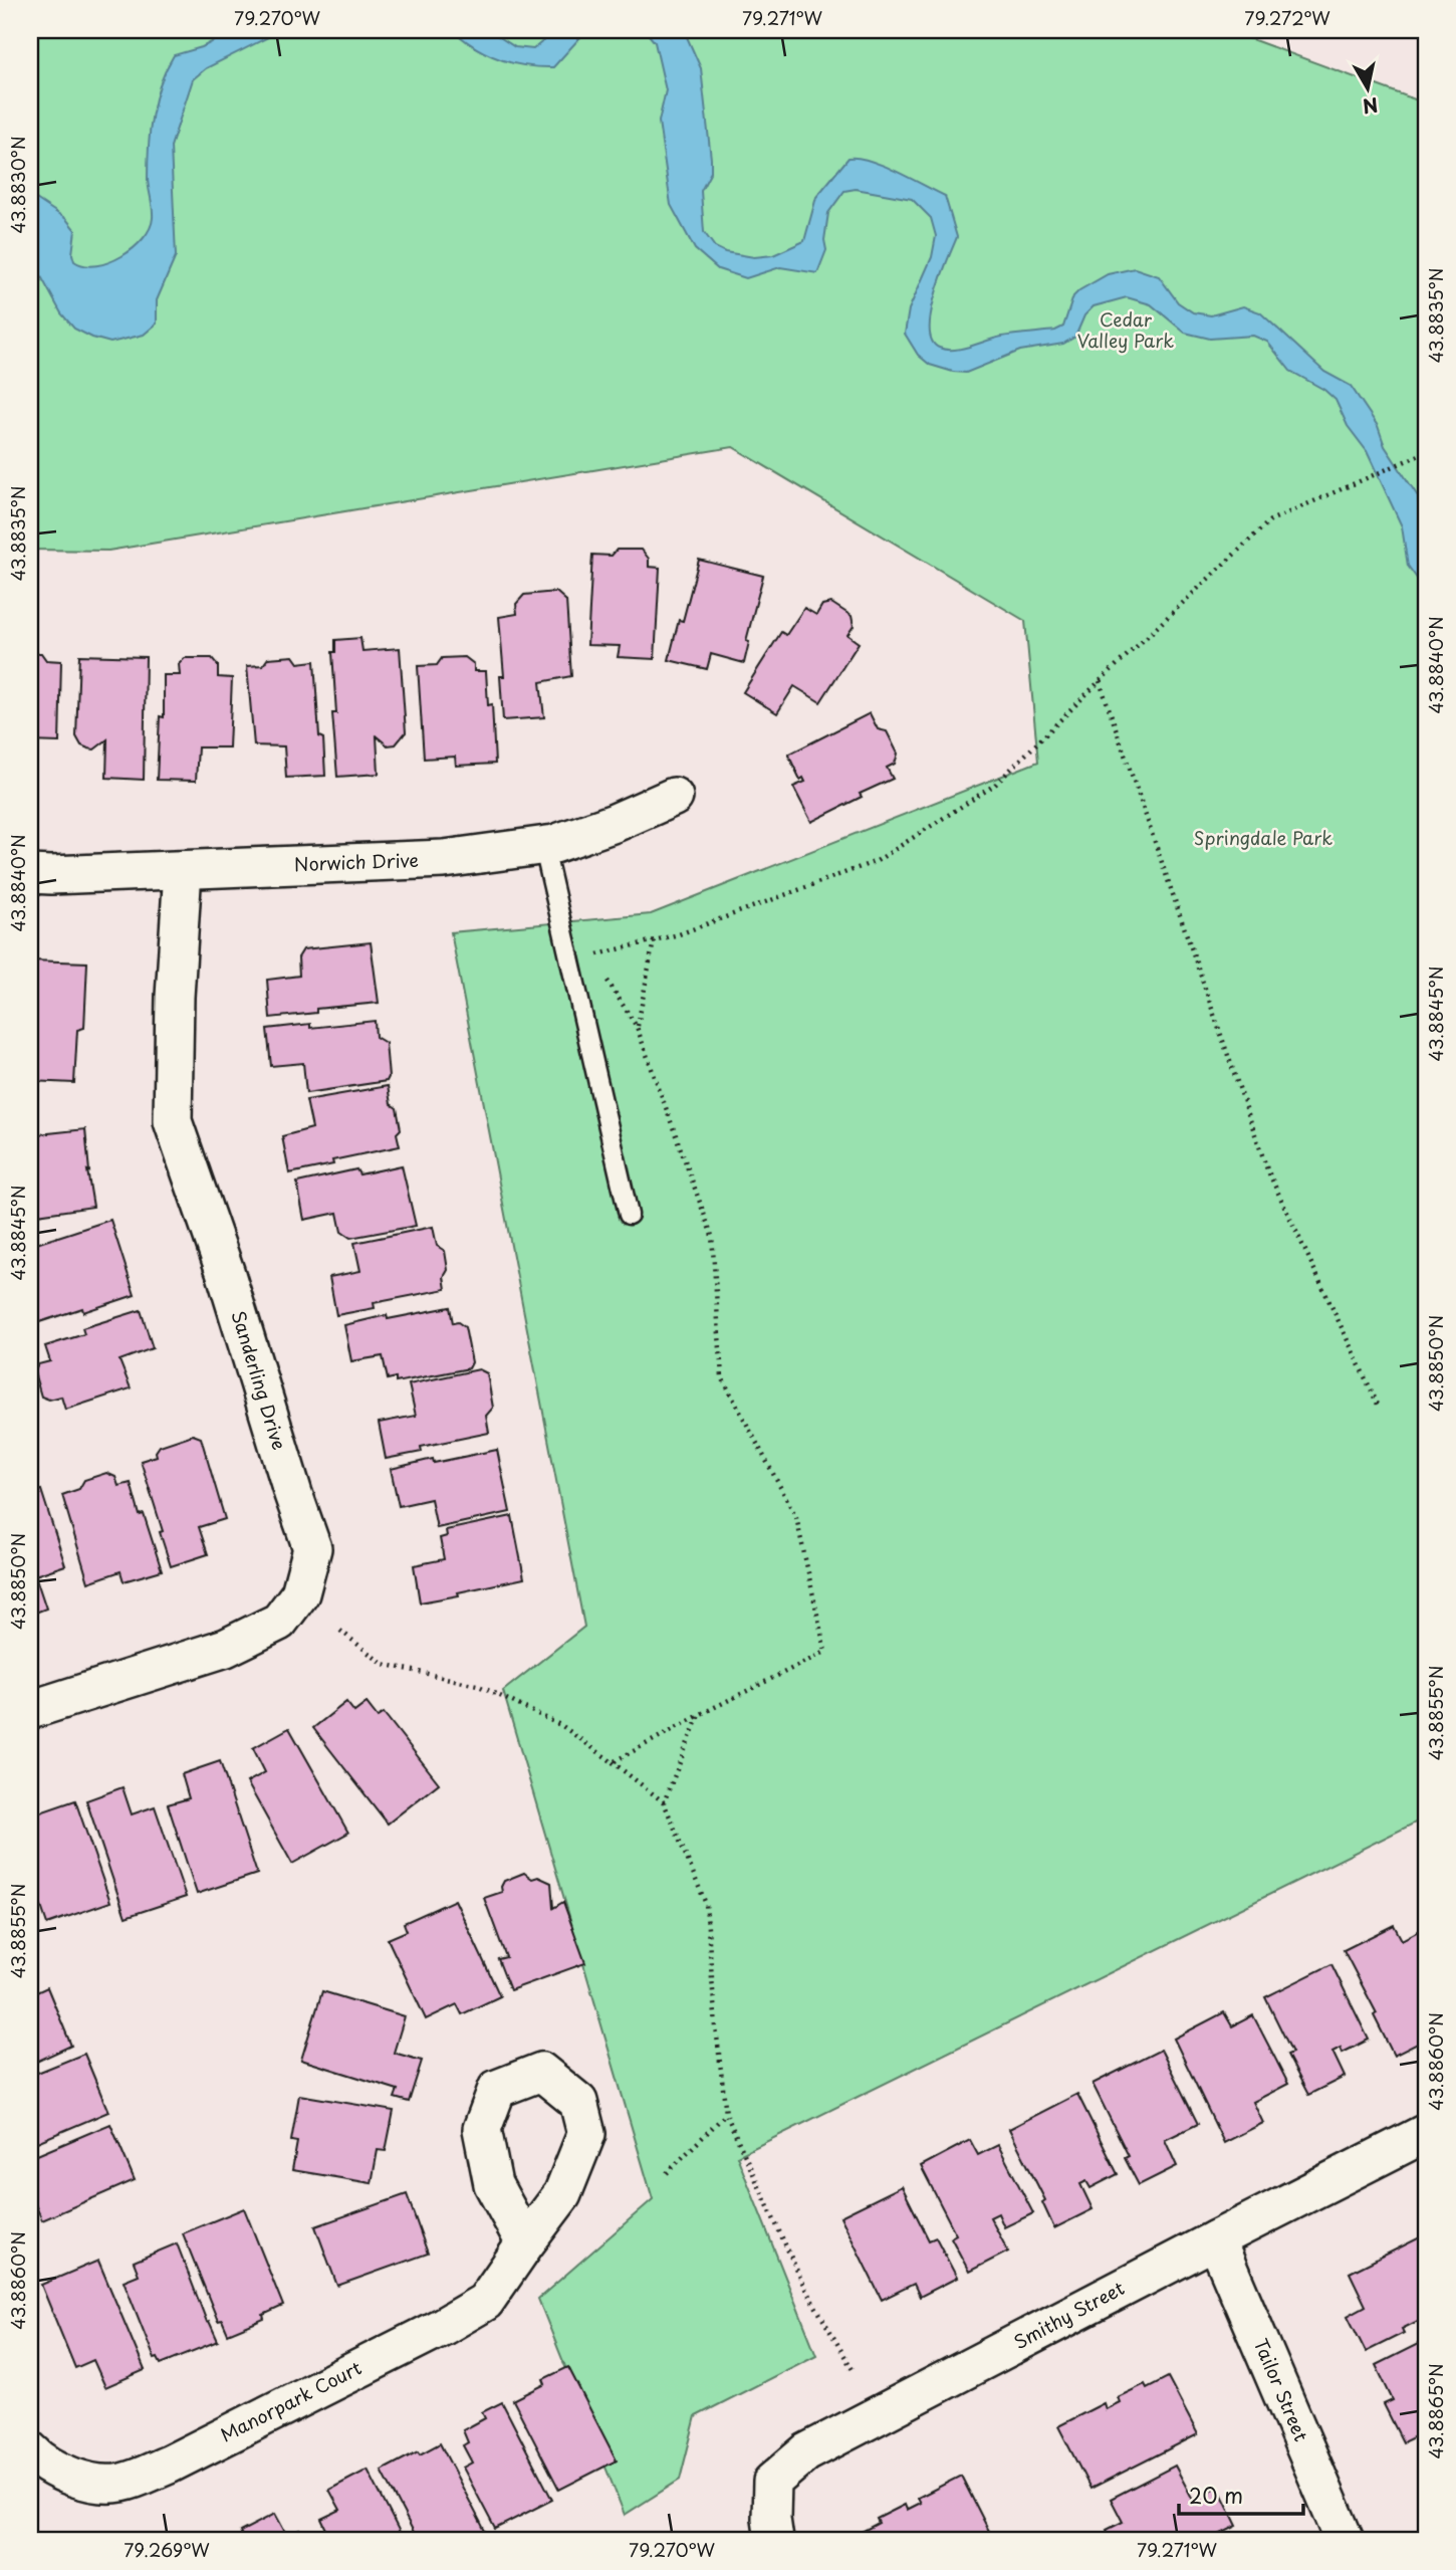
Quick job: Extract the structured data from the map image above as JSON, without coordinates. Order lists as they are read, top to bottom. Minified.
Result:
{"streets":{"street":["Norwich Drive","Sanderling Drive","Smithy Street","Tailor Street","Manorpark Court"]},"crossings":[["Norwich Drive","Sanderling Drive"],["Smithy Street","Tailor Street"]],"parks":["Cedar Valley Park","Springdale Park"],"scale_bar":"20 m","north":"bottom","coordinates":["79.270°W","79.271°W","79.272°W","43.8830°N","43.8835°N","43.8840°N","43.8845°N","43.8850°N","43.8855°N","43.8860°N","43.8865°N","79.269°W"]}
